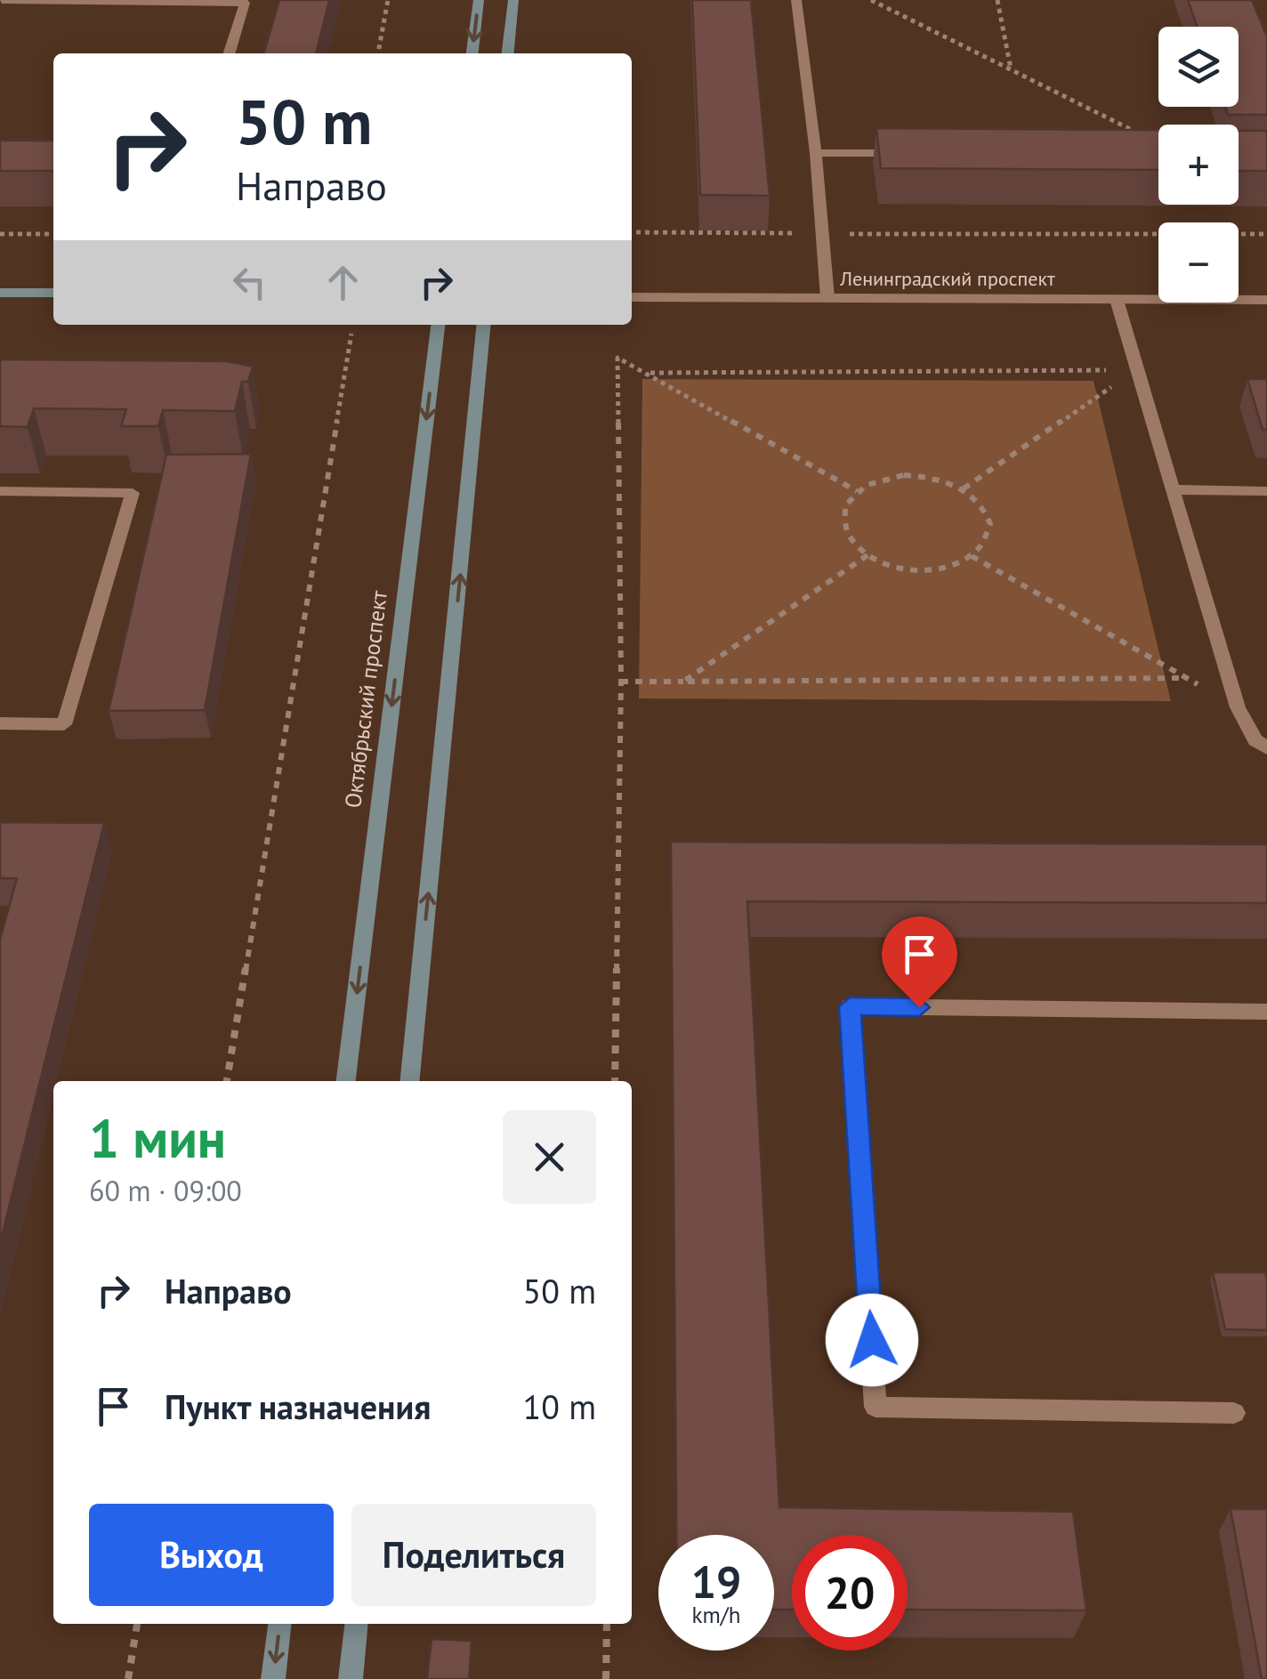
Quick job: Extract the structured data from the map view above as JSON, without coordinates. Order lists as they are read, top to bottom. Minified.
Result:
{"streets":{"main road":["Октябрьский проспект"],"street":["Ленинградский проспект"]},"page":{"map_buttons":["+","−"],"turn":["50 m","Направо"],"heading":["1 мин","60 m · 09:00"],"list":[{"name":"Направо","value":"50 m"},{"name":"Пункт назначения","value":"10 m"}],"buttons":["Выход","Поделиться"],"speed":"19 km/h","limit":"20"}}
